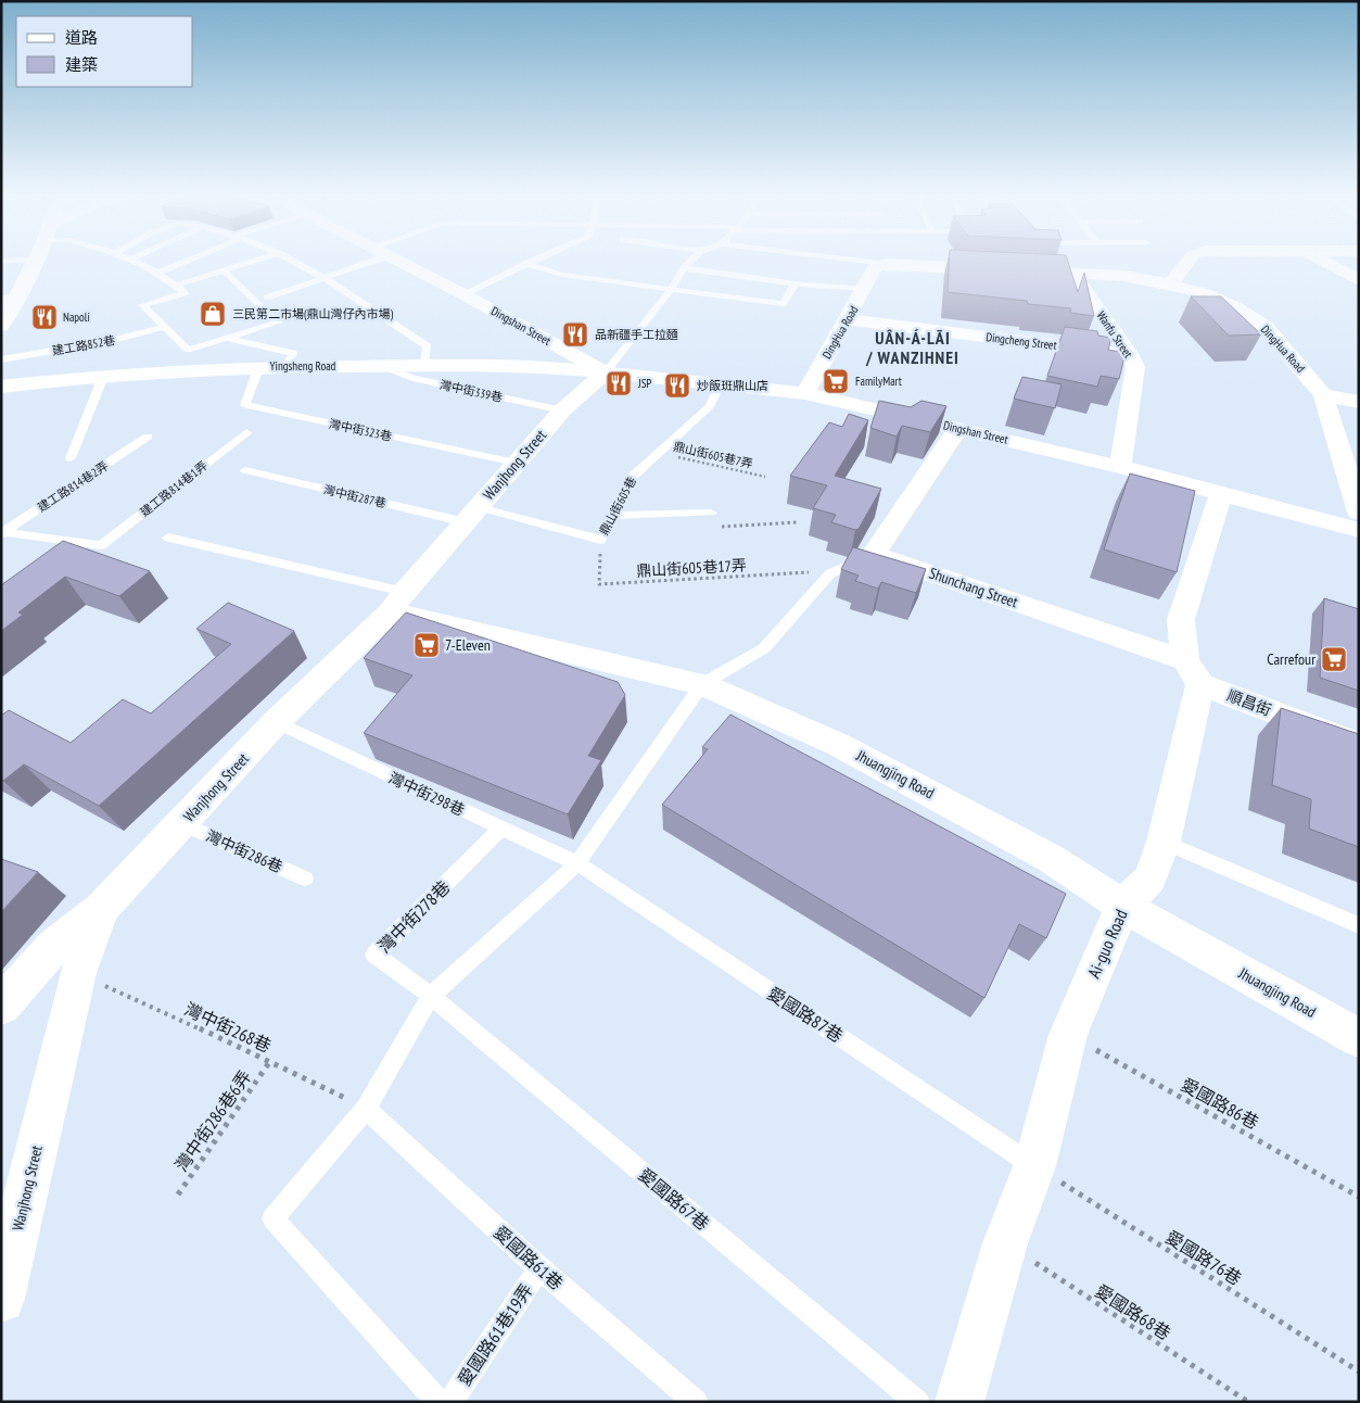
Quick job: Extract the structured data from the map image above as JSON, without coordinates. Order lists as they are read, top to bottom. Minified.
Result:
{"streets":{"street":["Dingshan Street","DingHua Road","Wanfu Street","Dingcheng Street","Yingsheng Road","Wanjhong Street","Shunchang Street","順昌街","Jhuangjing Road","Ai-guo Road"],"lane":["建工路852巷","灣中街339巷","灣中街323巷","建工路814巷2弄","建工路814巷1弄","灣中街287巷","鼎山街605巷","灣中街298巷","灣中街286巷","灣中街278巷","愛國路87巷","愛國路67巷","愛國路61巷","愛國路61巷19弄"],"path":["鼎山街605巷7弄","鼎山街605巷17弄","灣中街268巷","愛國路86巷","灣中街286巷6弄","愛國路76巷","愛國路68巷"]},"crossings":[["Dingshan Street","DingHua Road"],["Dingshan Street","Wanfu Street"],["Dingshan Street","Yingsheng Road"],["Dingshan Street","Wanjhong Street"],["Dingshan Street","鼎山街605巷"],["Dingshan Street","Ai-guo Road"],["DingHua Road","Wanfu Street"],["DingHua Road","Dingcheng Street"],["Wanfu Street","Dingcheng Street"],["Yingsheng Road","灣中街339巷"],["Yingsheng Road","灣中街323巷"],["Yingsheng Road","Wanjhong Street"],["灣中街339巷","Wanjhong Street"],["灣中街323巷","Wanjhong Street"],["鼎山街605巷7弄","鼎山街605巷"],["Wanjhong Street","灣中街287巷"],["Wanjhong Street","鼎山街605巷"],["Wanjhong Street","Jhuangjing Road"],["Wanjhong Street","灣中街298巷"],["Wanjhong Street","灣中街286巷"],["Wanjhong Street","灣中街268巷"],["建工路814巷2弄","建工路814巷1弄"],["灣中街287巷","鼎山街605巷"],["鼎山街605巷","鼎山街605巷17弄"],["Shunchang Street","順昌街"],["Shunchang Street","Ai-guo Road"],["順昌街","Ai-guo Road"],["Jhuangjing Road","Ai-guo Road"],["灣中街298巷","灣中街278巷"],["灣中街298巷","愛國路87巷"],["灣中街278巷","愛國路67巷"],["Ai-guo Road","愛國路87巷"],["Ai-guo Road","愛國路86巷"],["Ai-guo Road","愛國路76巷"],["Ai-guo Road","愛國路68巷"],["愛國路87巷","愛國路76巷"],["灣中街268巷","灣中街286巷6弄"],["灣中街268巷","愛國路61巷"],["愛國路61巷","愛國路61巷19弄"]],"districts":["UÂN-Á-LĀI / WANZIHNEI"],"places":{"shop":["三民第二市場(鼎山灣仔內市場)"],"restaurant":["Napoli","品新疆手工拉麵","JSP","炒飯班鼎山店"],"supermarket":["FamilyMart","7-Eleven","Carrefour"]},"legend":["道路","建築"]}
